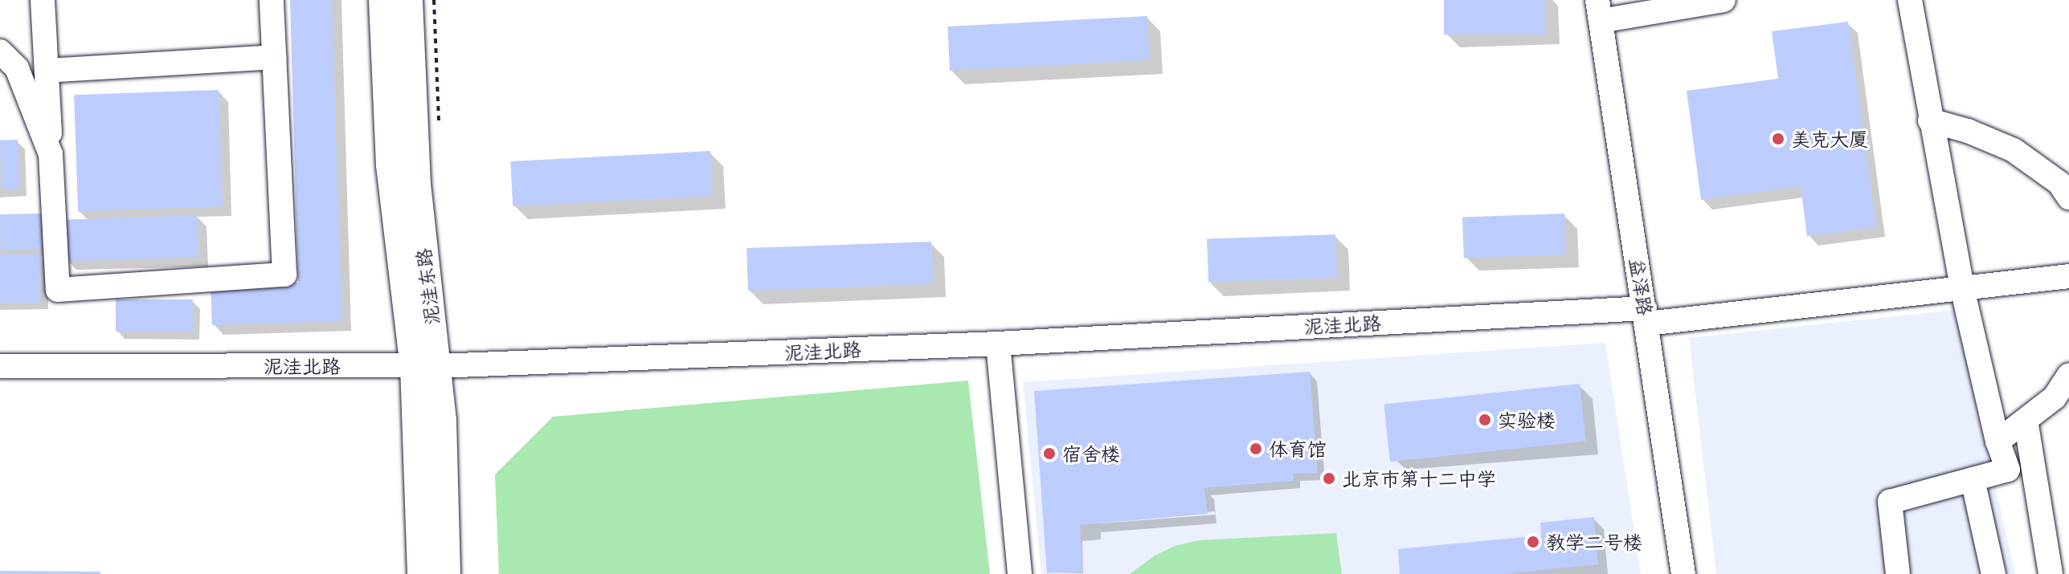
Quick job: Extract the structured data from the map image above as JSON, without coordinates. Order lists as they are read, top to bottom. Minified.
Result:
{"streets":{"main road":["泥洼东路"],"street":["益泽路","泥洼北路"]},"crossings":[["泥洼东路","泥洼北路"],["益泽路","泥洼北路"]],"places":["美克大厦","实验楼","体育馆","宿舍楼","北京市第十二中学","教学二号楼"]}
